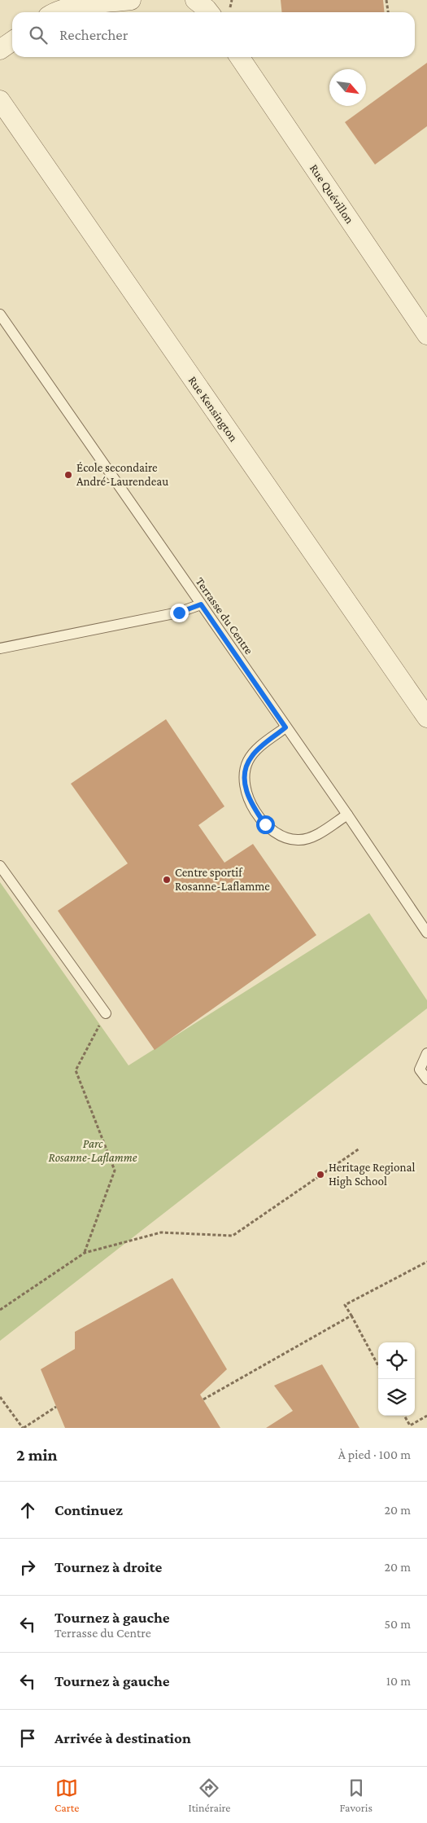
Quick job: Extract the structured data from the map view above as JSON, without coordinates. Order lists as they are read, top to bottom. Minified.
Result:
{"streets":{"street":["Rue Quévillon","Rue Kensington"],"lane":["Terrasse du Centre"]},"parks":["Parc Rosanne-Laflamme"],"places":["École secondaire André-Laurendeau","Centre sportif Rosanne-Laflamme","Heritage Regional High School"],"north":"bottom right","page":{"search":"Rechercher","heading":["2 min","À pied · 100 m"],"list":[["Continuez","20 m"],["Tournez à droite","20 m"],["Tournez à gauche","Terrasse du Centre","50 m"],["Tournez à gauche","10 m"],"Arrivée à destination"],"nav":["Carte","Itinéraire","Favoris"]}}
